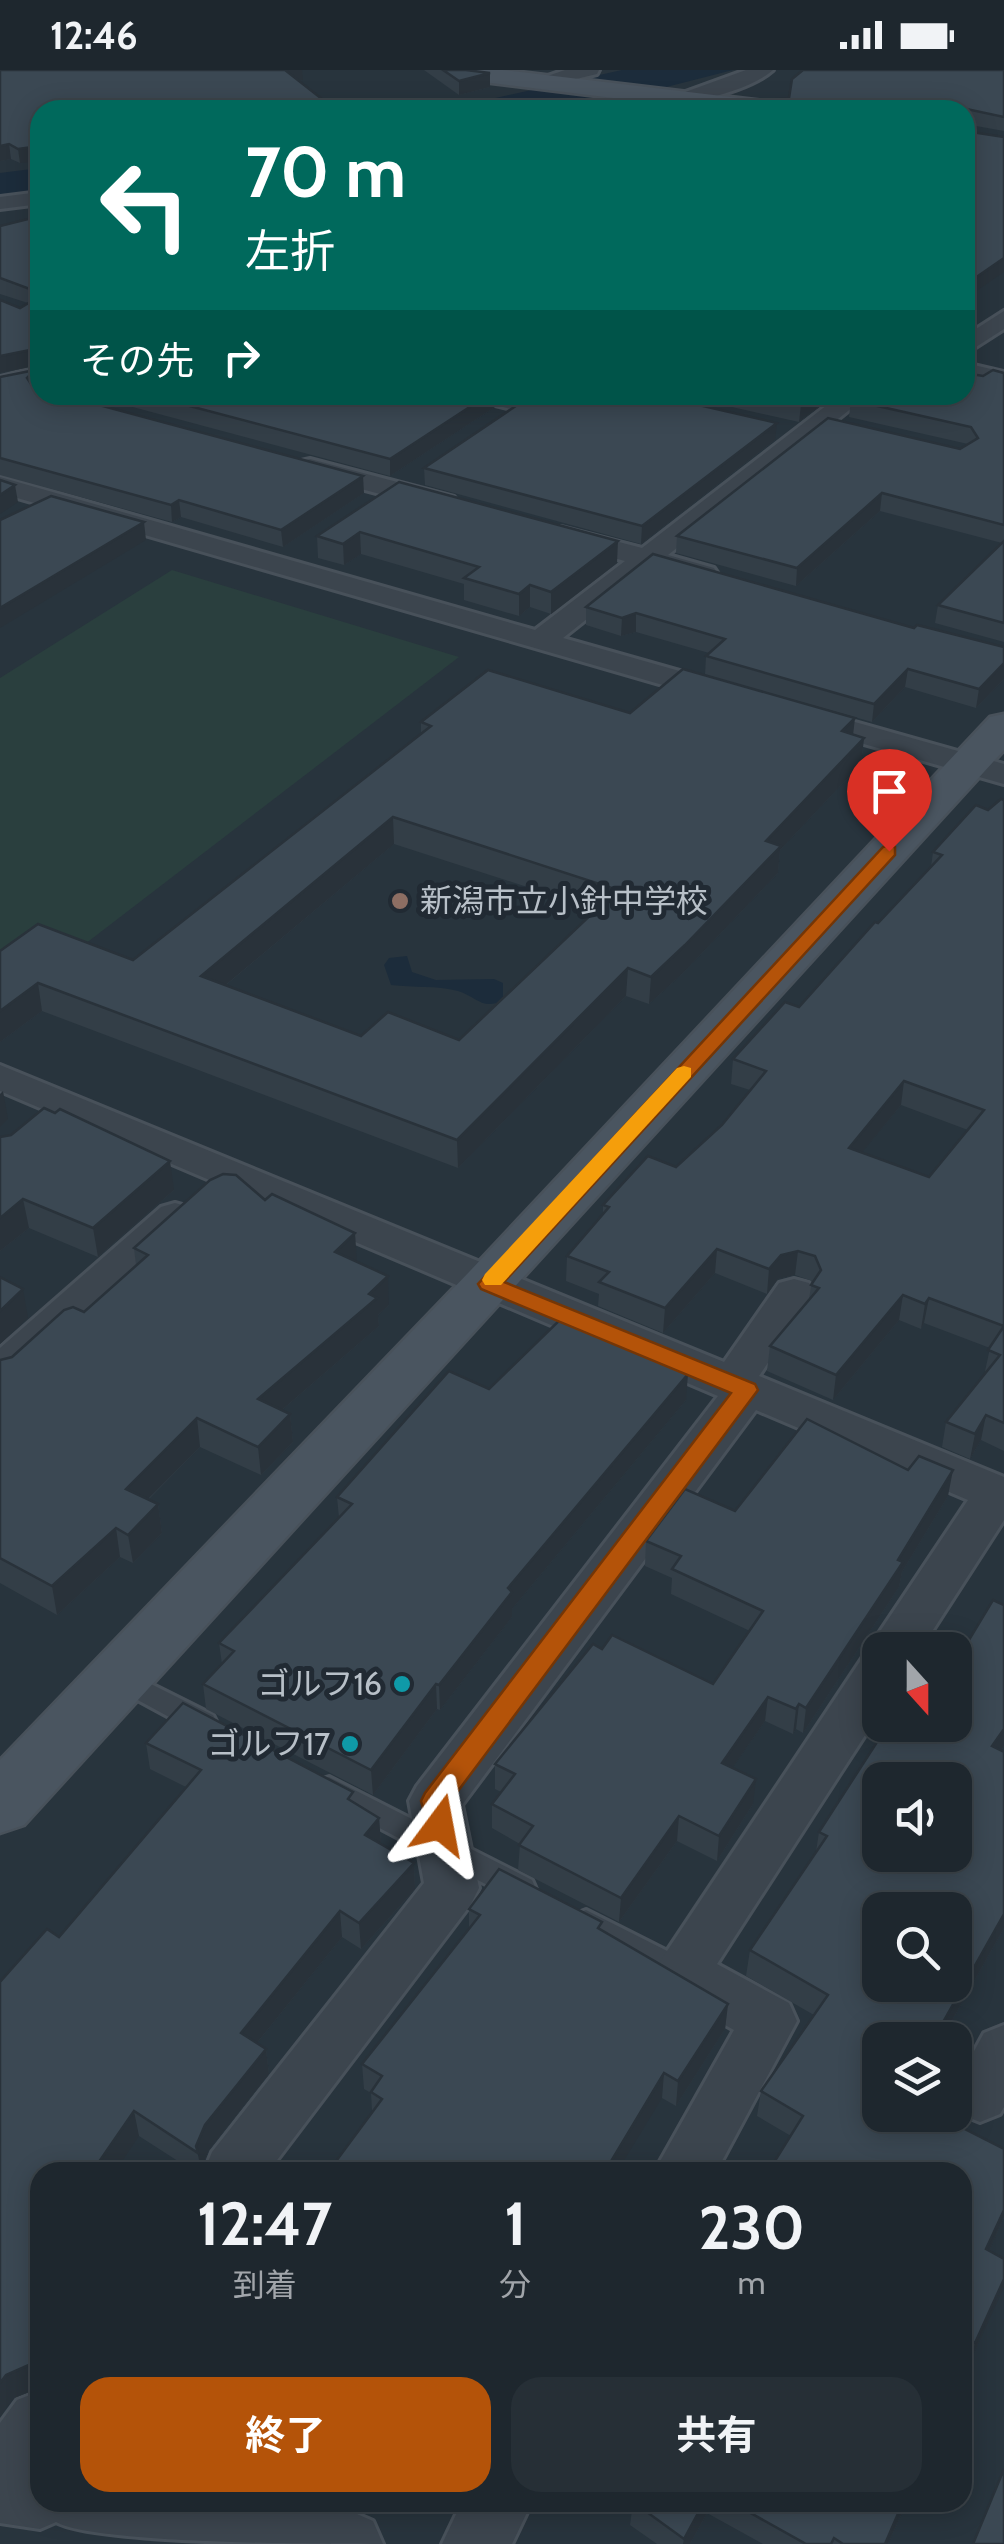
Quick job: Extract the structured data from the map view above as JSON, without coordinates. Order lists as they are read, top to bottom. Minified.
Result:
{"places":["新潟市立小針中学校","ゴルフ16","ゴルフ17"],"north":"bottom","page":{"status":"12:46","turn":["70 m","左折"],"then":"その先","eta":["12:47","到着","1","分","230","m"],"buttons":["終了","共有"]}}
